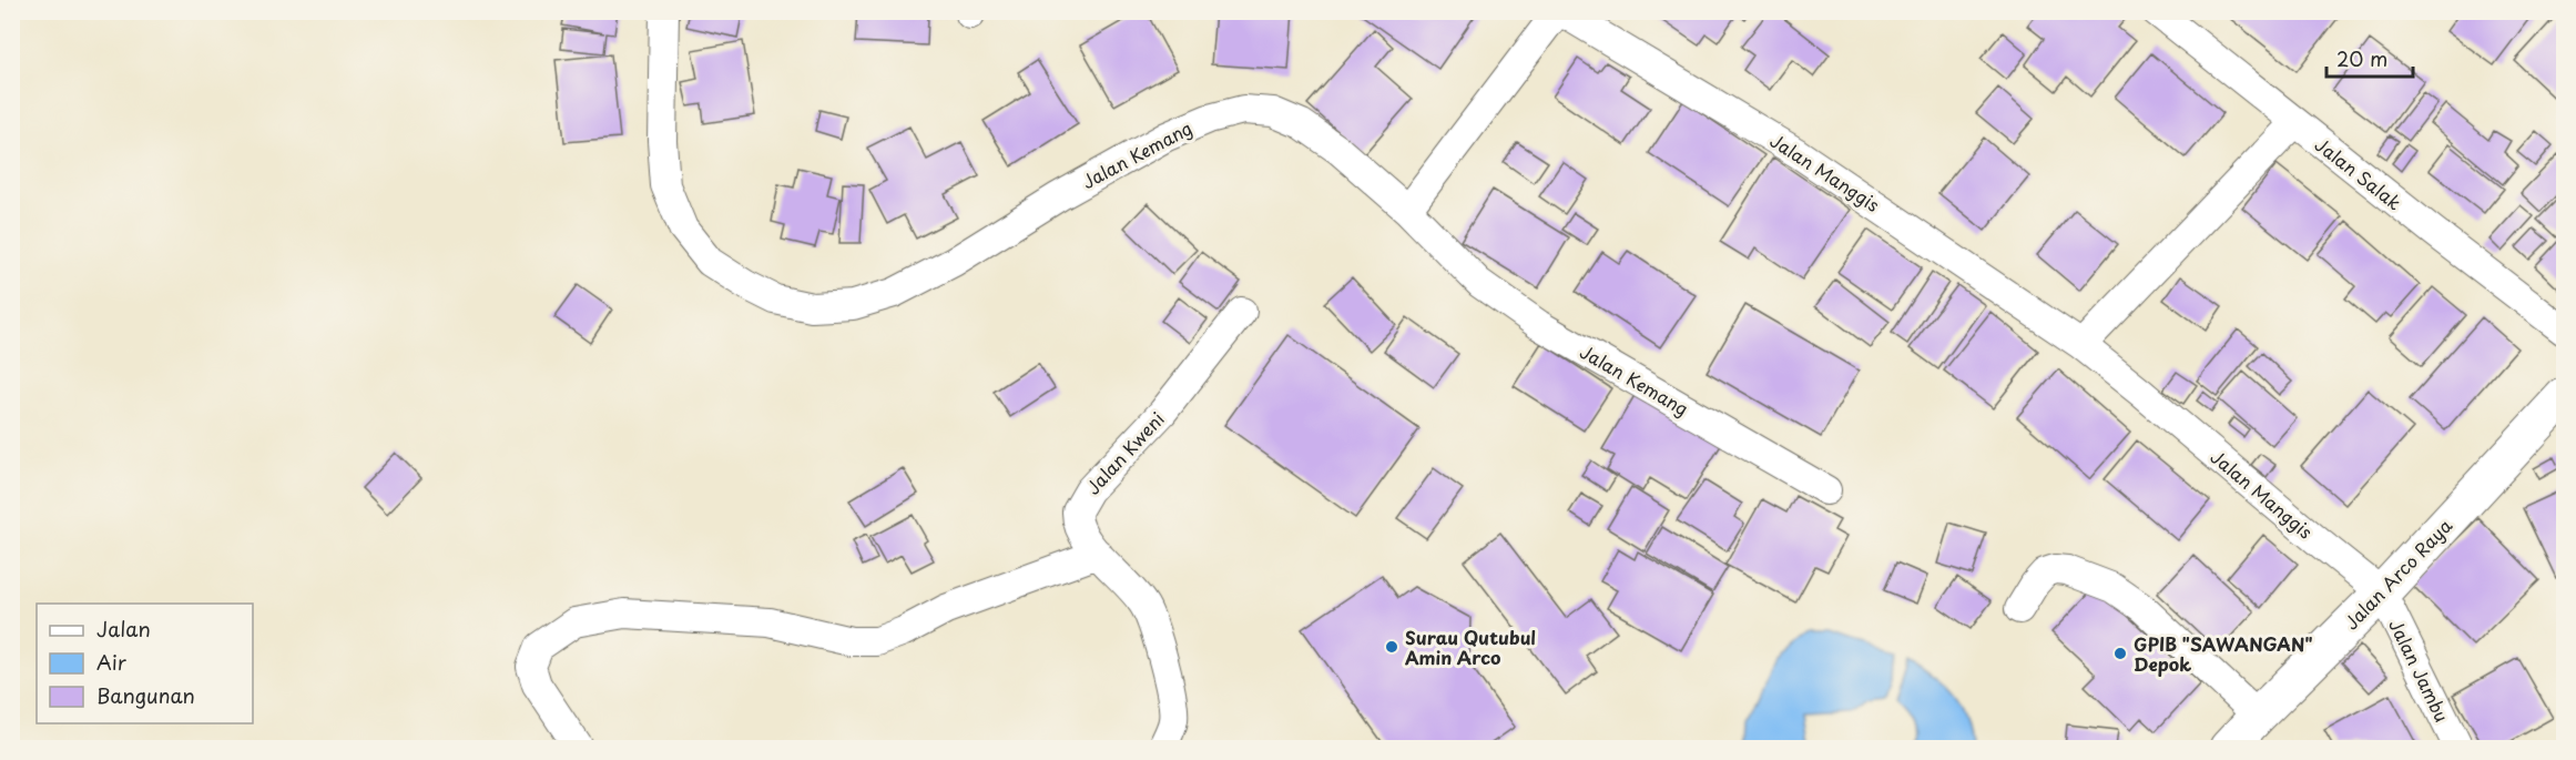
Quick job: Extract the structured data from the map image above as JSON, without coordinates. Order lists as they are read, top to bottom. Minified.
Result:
{"streets":{"main road":["Jalan Arco Raya"],"street":["Jalan Kemang","Jalan Manggis","Jalan Salak","Jalan Kweni","Jalan Jambu"]},"crossings":[["Jalan Manggis","Jalan Arco Raya"],["Jalan Manggis","Jalan Jambu"],["Jalan Arco Raya","Jalan Jambu"]],"places":["Surau Qutubul Amin Arco","GPIB \"SAWANGAN\" Depok"],"legend":["Jalan","Air","Bangunan"],"scale_bar":"20 m"}
